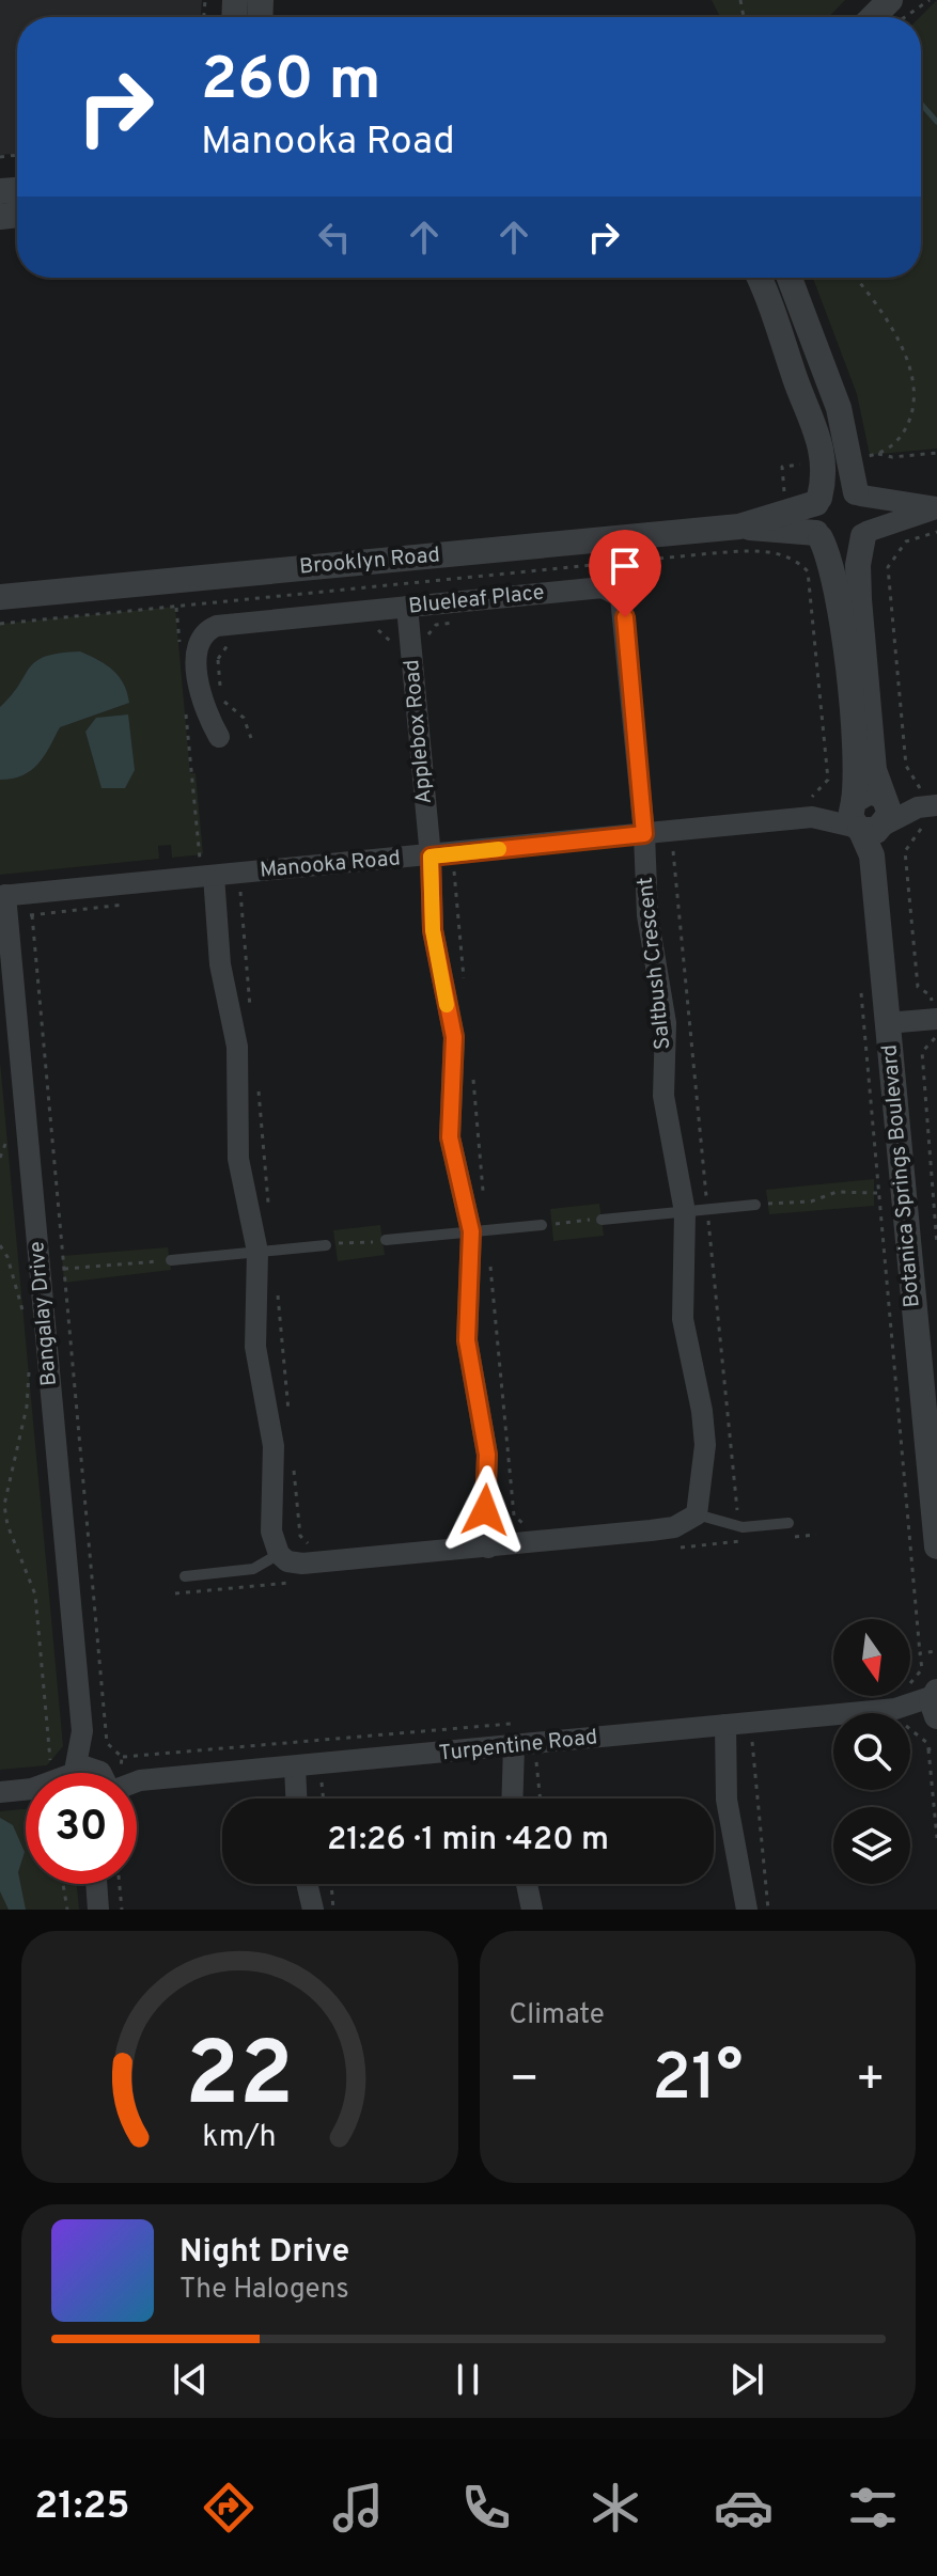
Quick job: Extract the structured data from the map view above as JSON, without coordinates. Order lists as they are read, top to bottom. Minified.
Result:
{"streets":{"street":["Brooklyn Road","Blueleaf Place","Applebox Road","Manooka Road","Saltbush Crescent","Botanica Springs Boulevard","Bangalay Drive","Turpentine Road"]},"crossings":[["Brooklyn Road","Botanica Springs Boulevard"],["Blueleaf Place","Applebox Road"],["Blueleaf Place","Manooka Road"],["Blueleaf Place","Saltbush Crescent"],["Applebox Road","Manooka Road"],["Manooka Road","Saltbush Crescent"],["Manooka Road","Botanica Springs Boulevard"],["Manooka Road","Bangalay Drive"]],"north":"bottom","page":{"turn":["260 m","Manooka Road"],"limit":"30","trip":"21:26 · 1 min · 420 m","tile":"Climate","heat":["−","21°","+"],"song":["Night Drive","The Halogens"],"tabs":"21:25","gauge":["22","km/h"]}}
